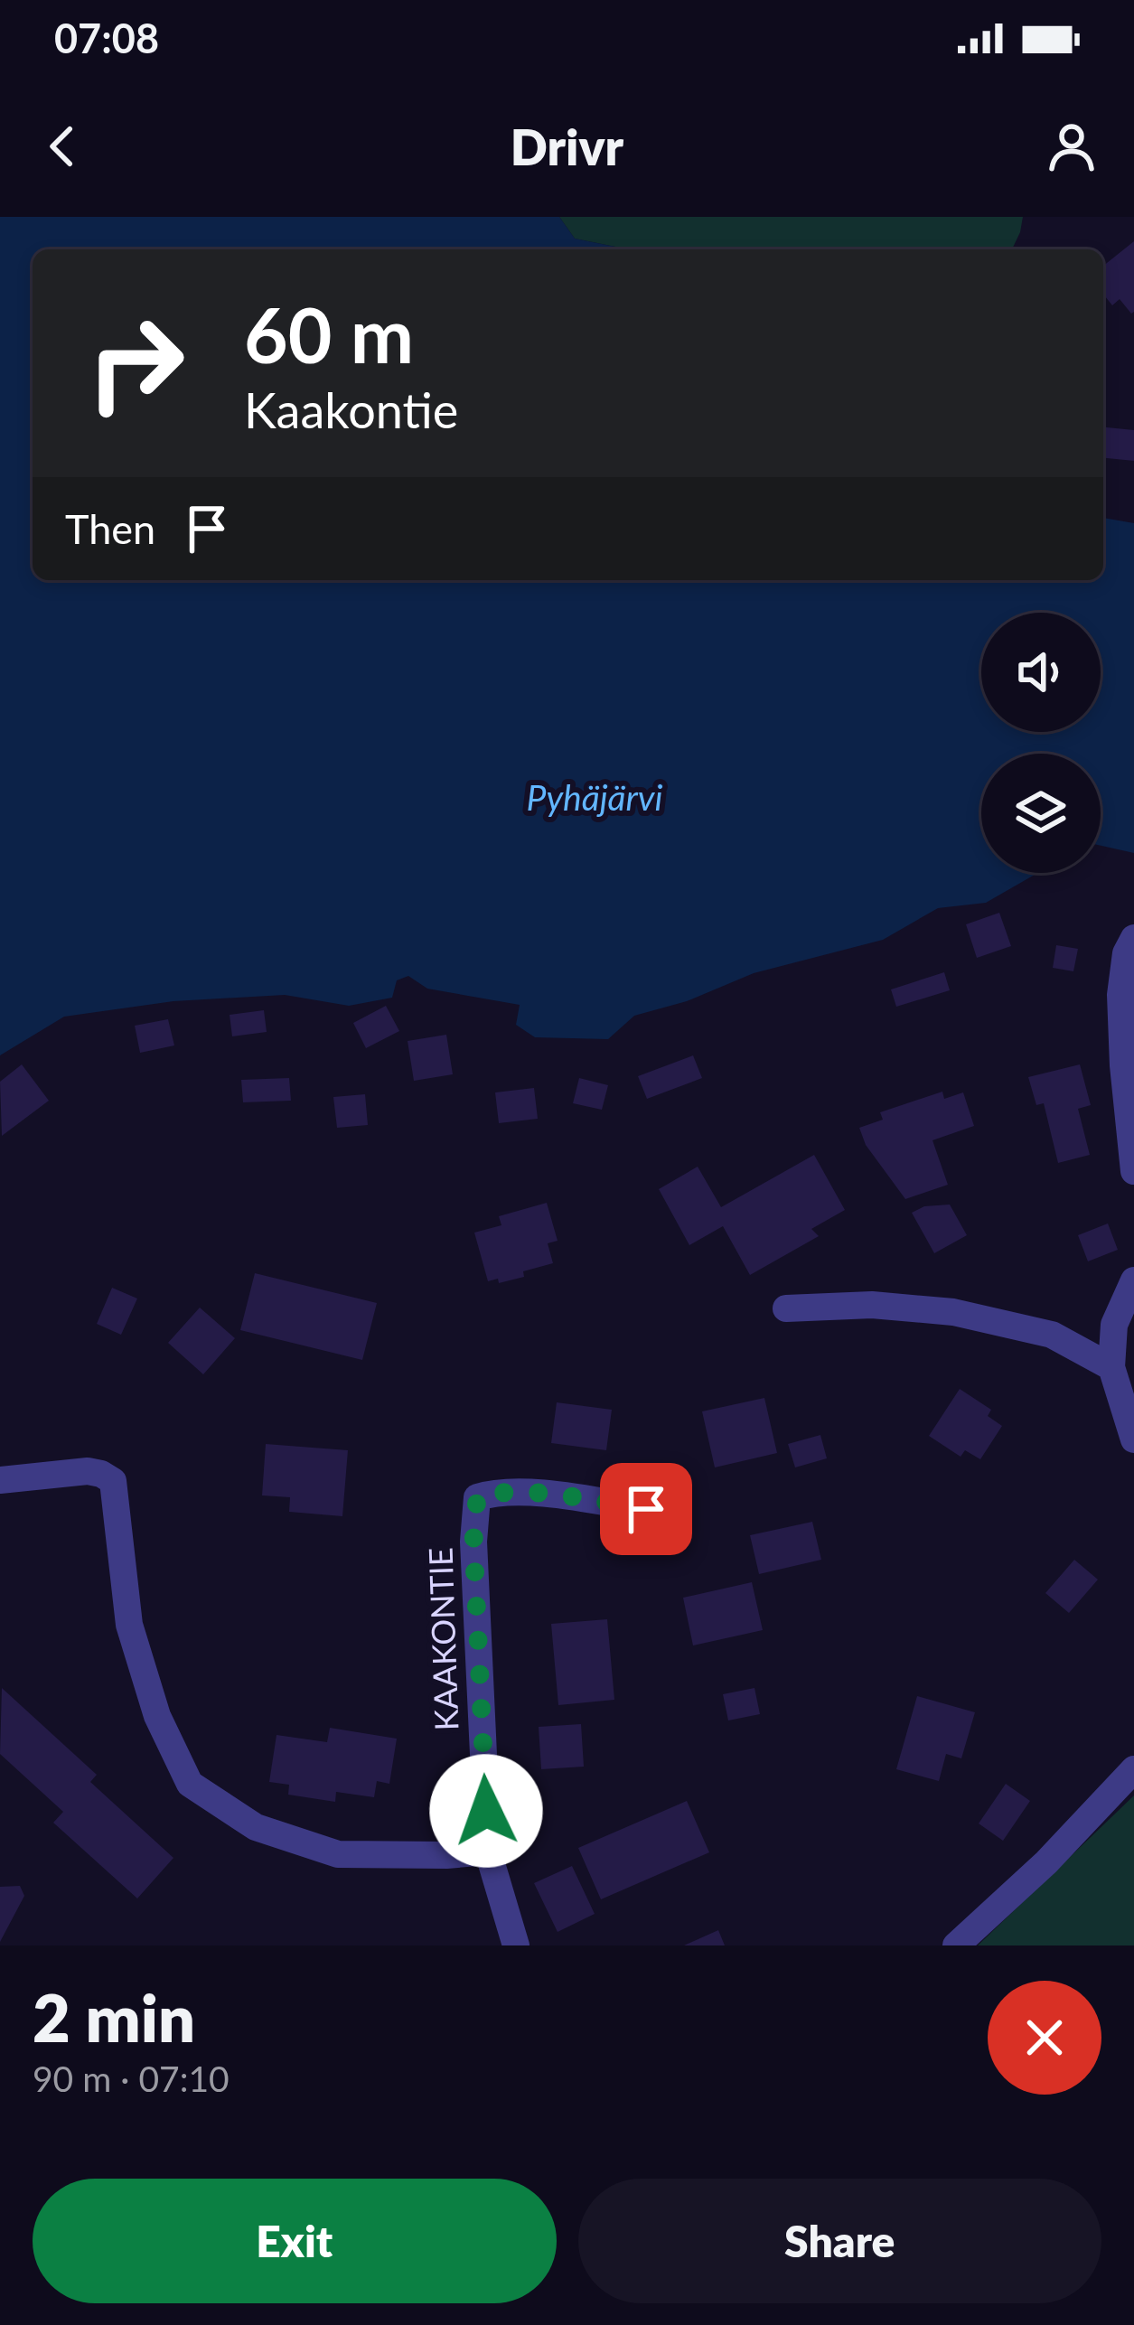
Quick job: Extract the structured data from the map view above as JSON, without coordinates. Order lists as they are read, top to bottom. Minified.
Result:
{"streets":{"street":["KAAKONTIE"]},"water":["Pyhäjärvi"],"page":{"status":"07:08","header":"Drivr","turn":["60 m","Kaakontie"],"then":"Then","heading":["2 min","90 m · 07:10"],"buttons":["Exit","Share"]}}
